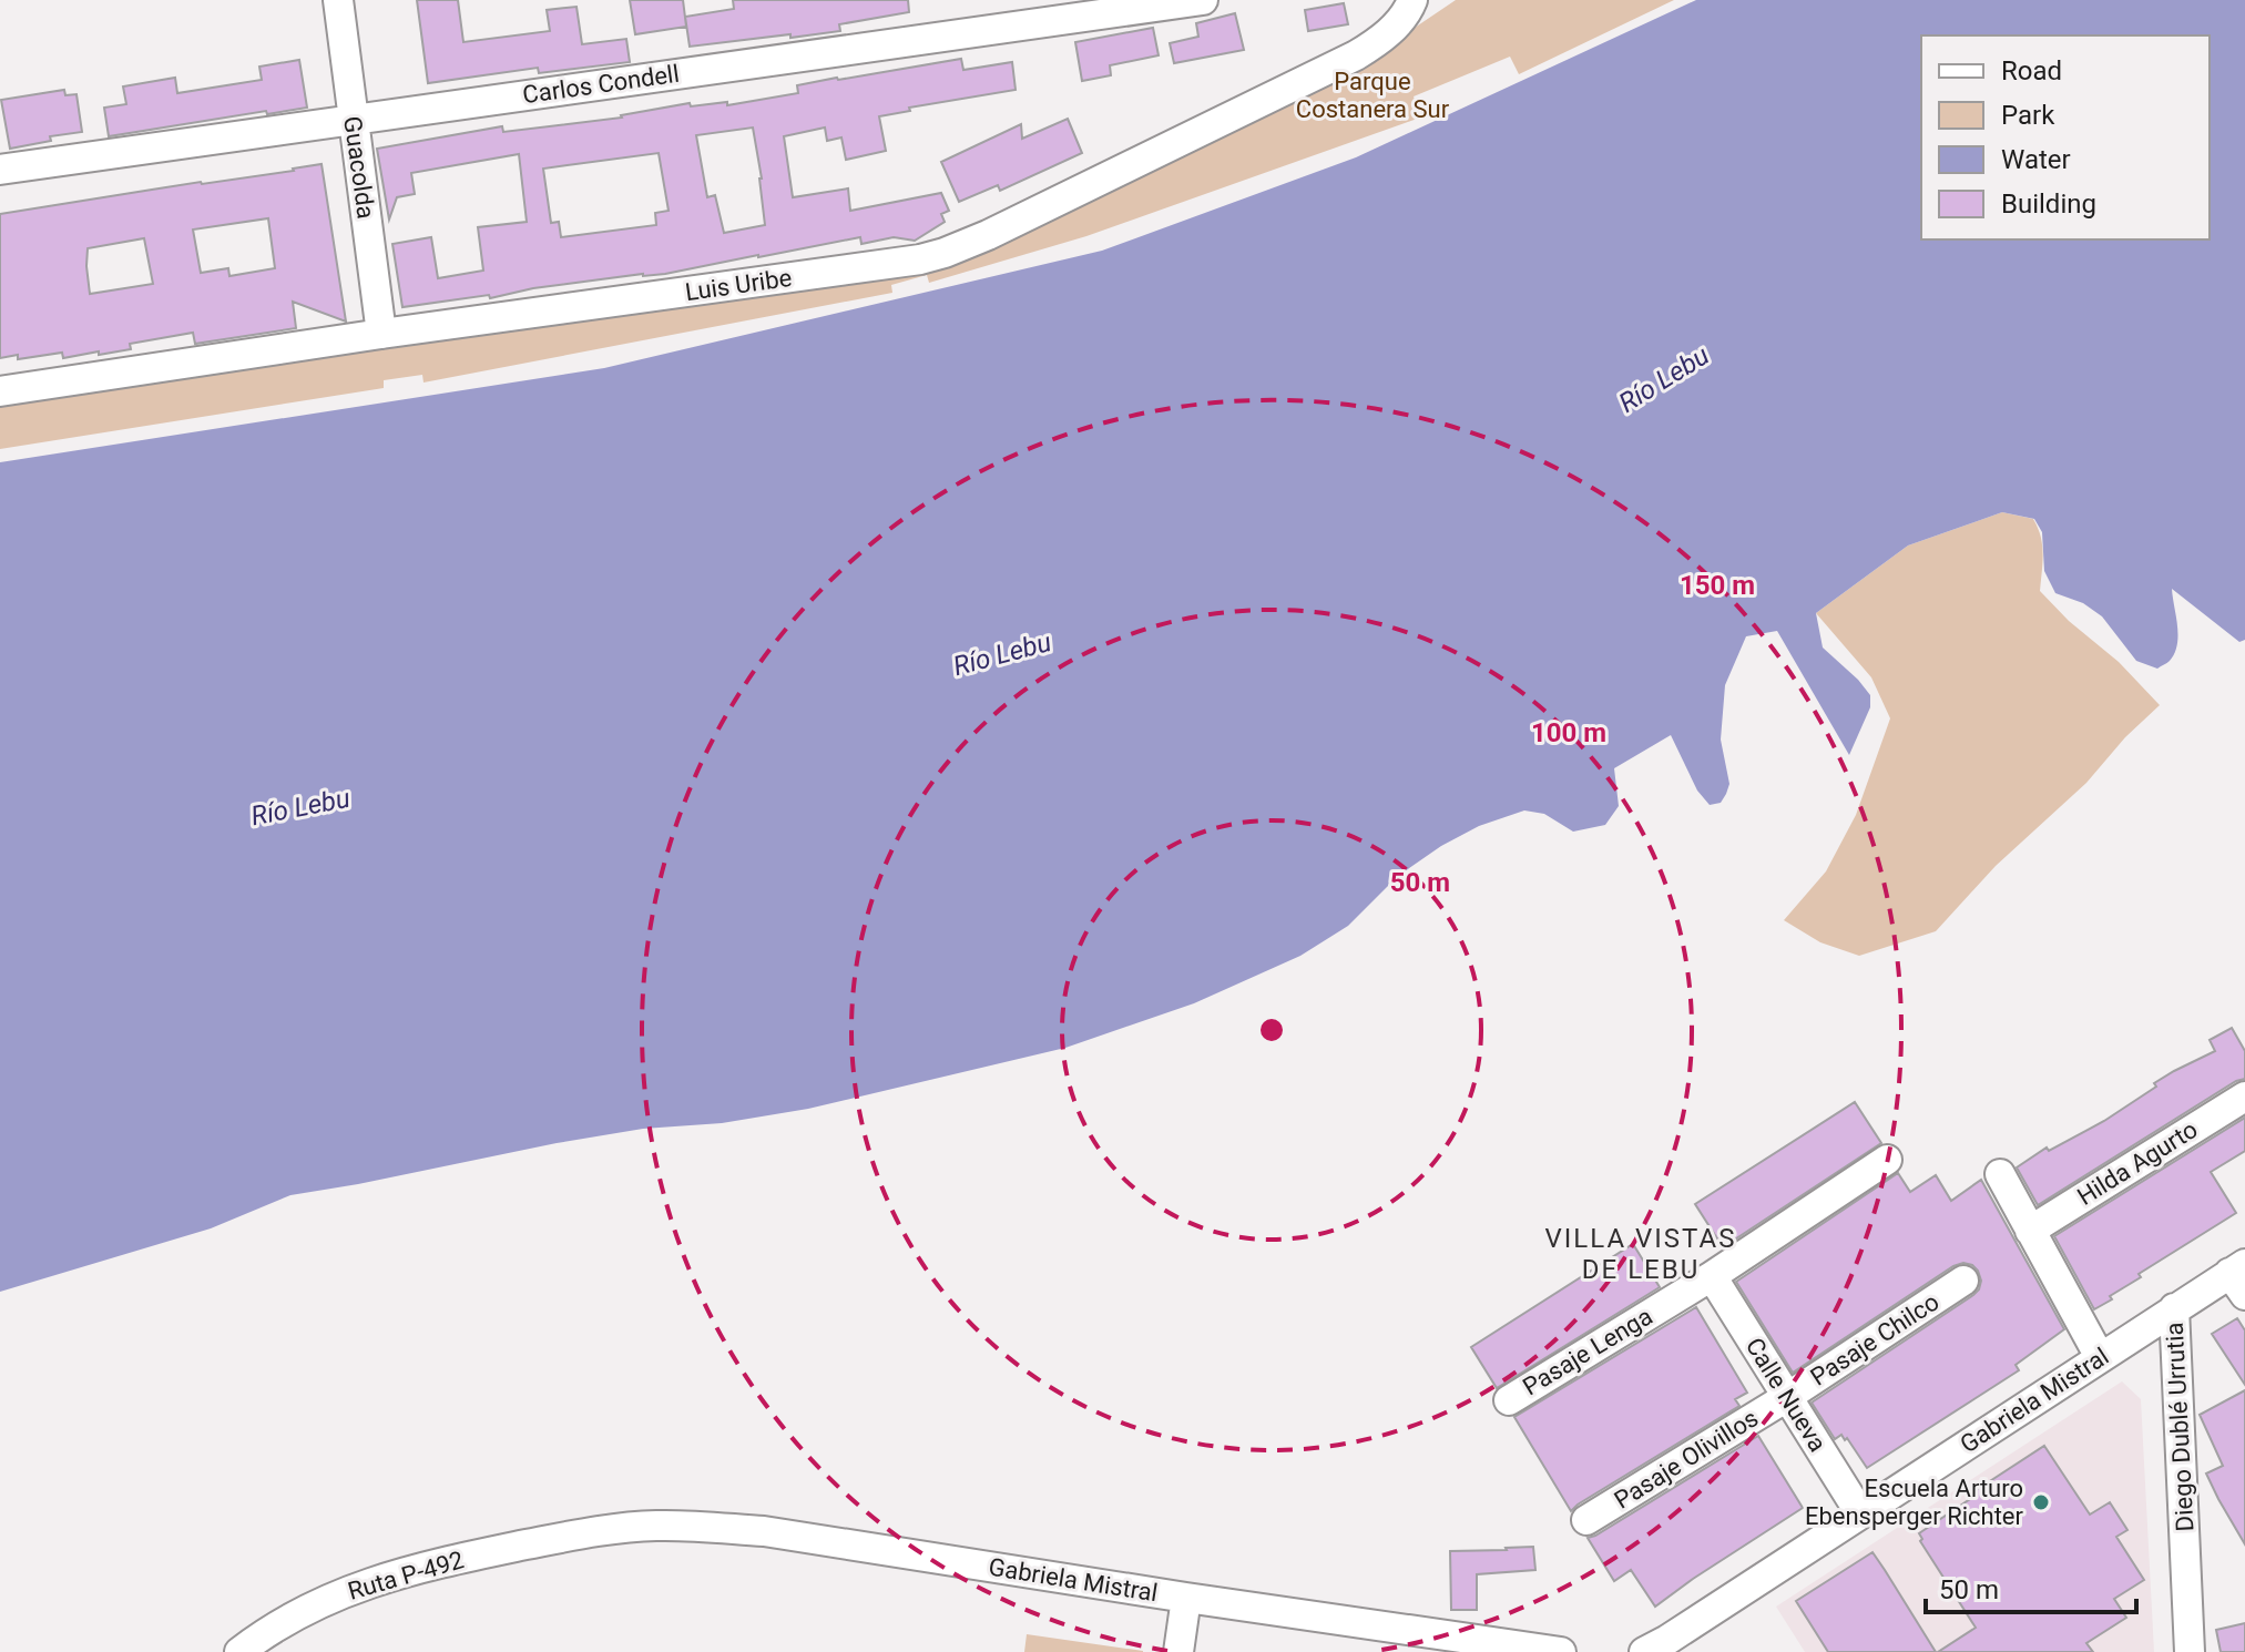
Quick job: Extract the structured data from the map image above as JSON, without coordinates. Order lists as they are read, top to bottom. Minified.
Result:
{"streets":{"street":["Carlos Condell","Guacolda","Luis Uribe","Hilda Agurto","Pasaje Chilco","Pasaje Lenga","Calle Nueva","Gabriela Mistral","Diego Dublé Urrutia","Pasaje Olivillos","Ruta P-492"]},"crossings":[["Carlos Condell","Guacolda"],["Guacolda","Luis Uribe"],["Pasaje Chilco","Calle Nueva"],["Pasaje Chilco","Pasaje Olivillos"],["Pasaje Lenga","Calle Nueva"],["Calle Nueva","Gabriela Mistral"],["Calle Nueva","Pasaje Olivillos"],["Gabriela Mistral","Diego Dublé Urrutia"],["Gabriela Mistral","Ruta P-492"]],"districts":["VILLA VISTAS DE LEBU"],"water":["Río Lebu"],"parks":["Parque Costanera Sur"],"places":["Escuela Arturo Ebensperger Richter"],"legend":["Road","Park","Water","Building"],"scale_bar":"50 m","rings":["150 m","100 m","50 m"]}
